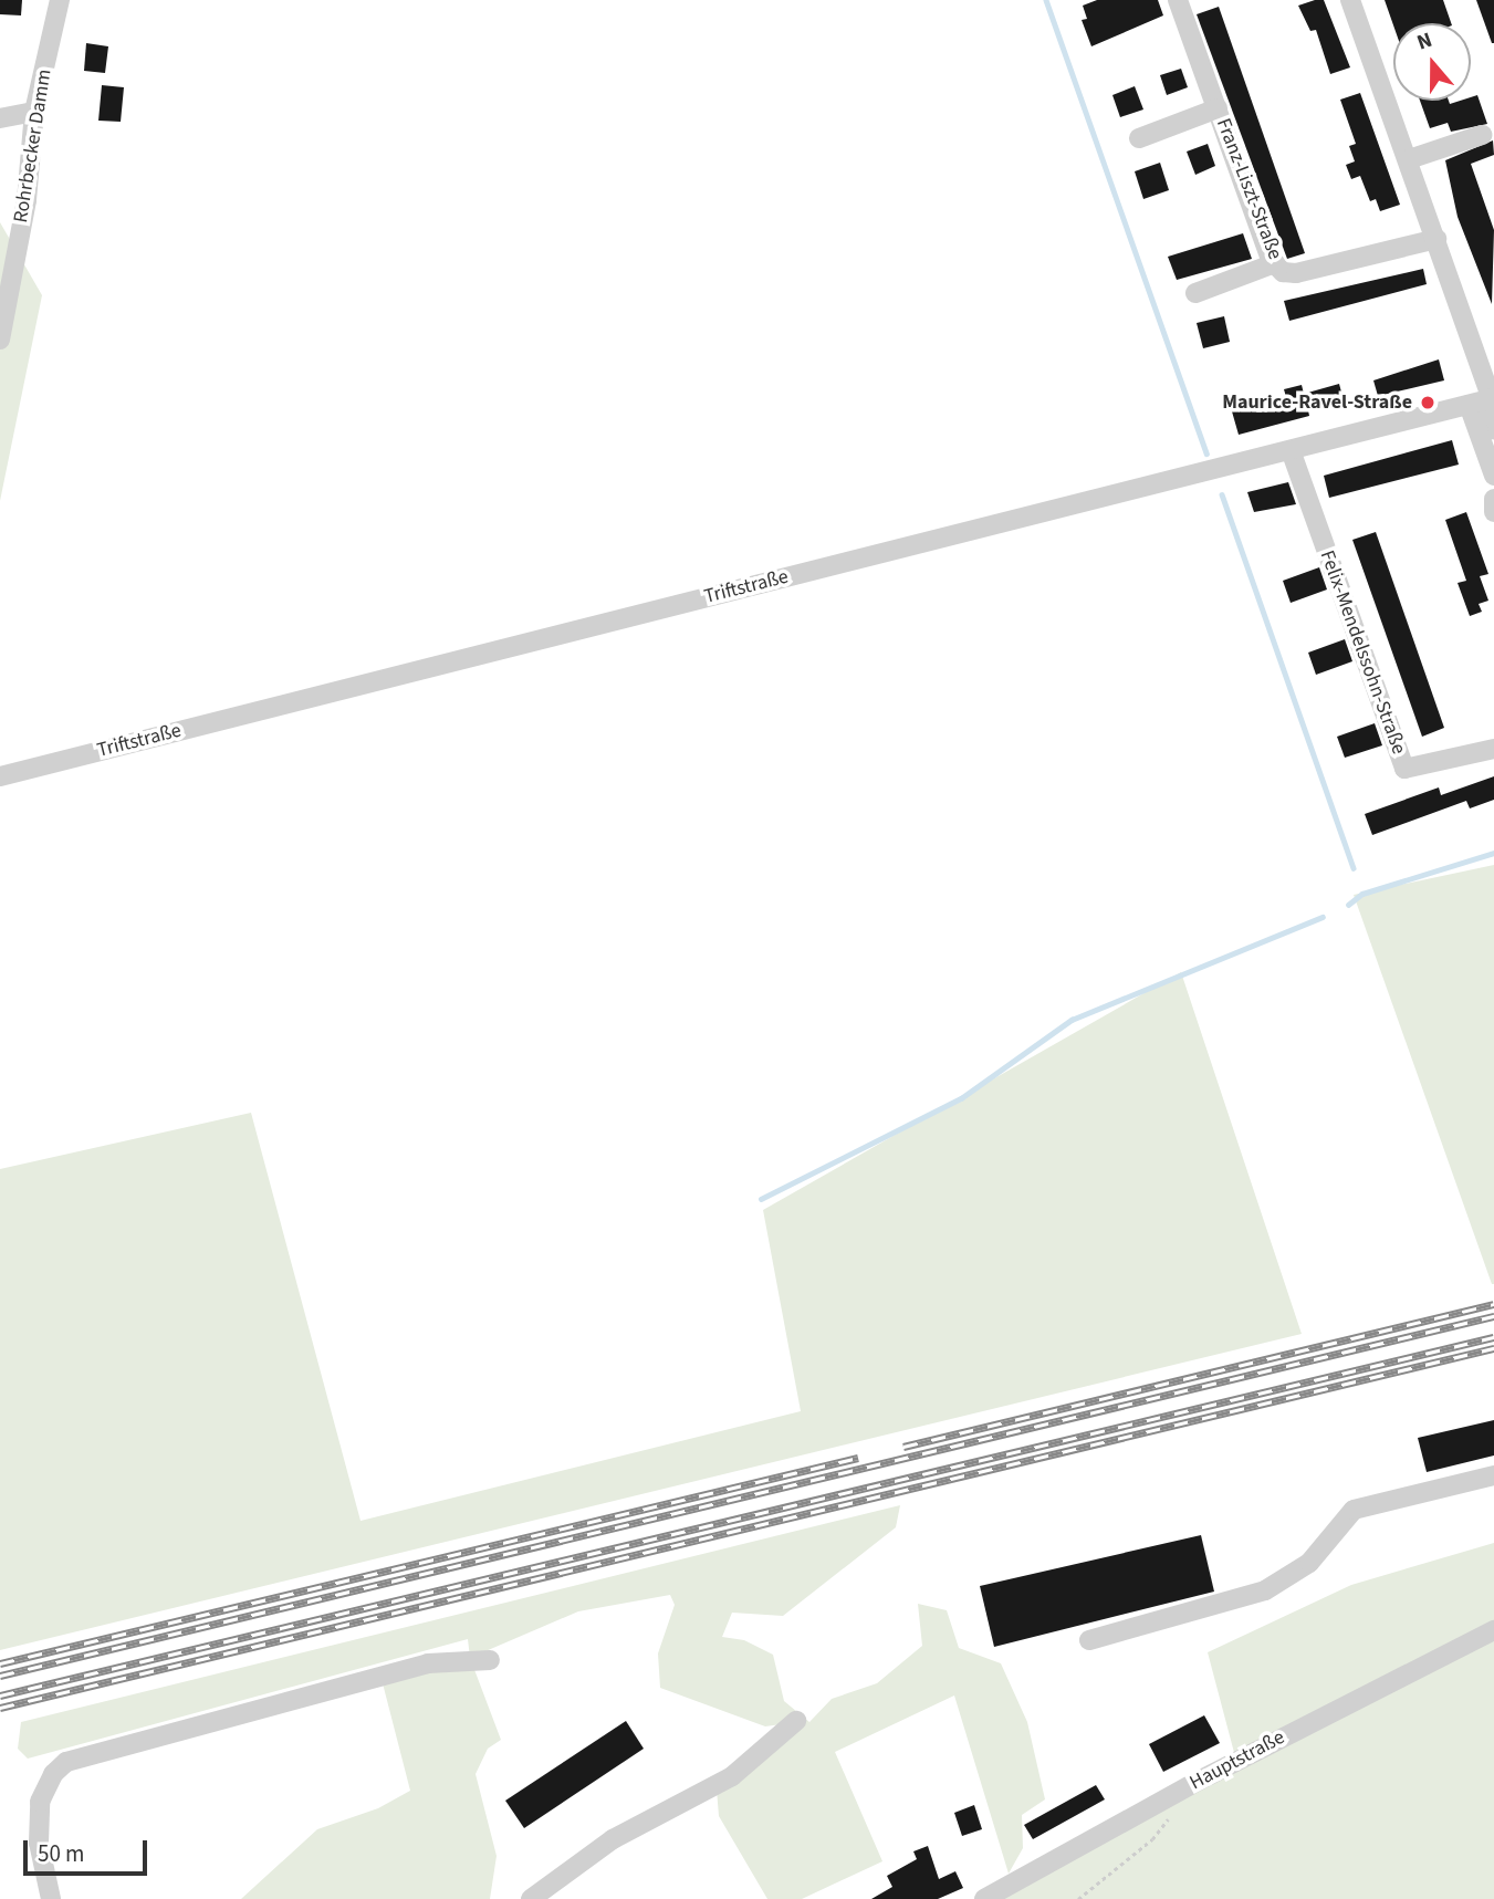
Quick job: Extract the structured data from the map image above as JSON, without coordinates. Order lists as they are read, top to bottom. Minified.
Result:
{"streets":{"street":["Rohrbecker Damm","Franz-Liszt-Straße","Triftstraße","Felix-Mendelssohn-Straße","Hauptstraße"]},"crossings":[["Triftstraße","Felix-Mendelssohn-Straße"]],"places":["Maurice-Ravel-Straße"],"scale_bar":"50 m","north":"top"}
